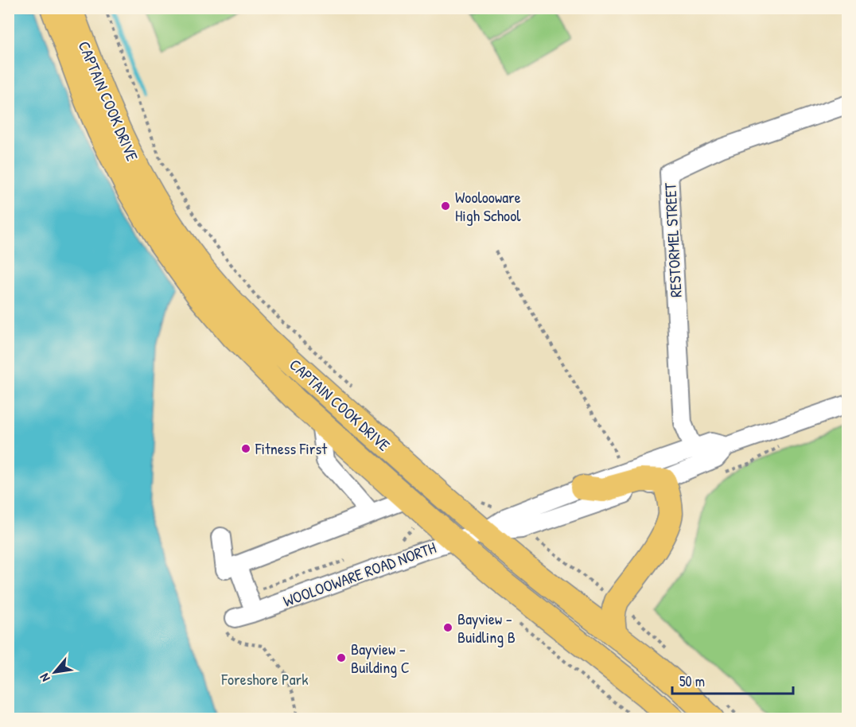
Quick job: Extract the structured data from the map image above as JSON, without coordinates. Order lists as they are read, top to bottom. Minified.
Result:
{"streets":{"main road":["CAPTAIN COOK DRIVE"],"street":["RESTORMEL STREET","WOOLOOWARE ROAD NORTH"]},"crossings":[["CAPTAIN COOK DRIVE","WOOLOOWARE ROAD NORTH"],["RESTORMEL STREET","WOOLOOWARE ROAD NORTH"]],"parks":["Foreshore Park"],"places":["Woolooware High School","Fitness First","Bayview - Buidling B","Bayview - Building C"],"scale_bar":"50 m","north":"bottom left"}
